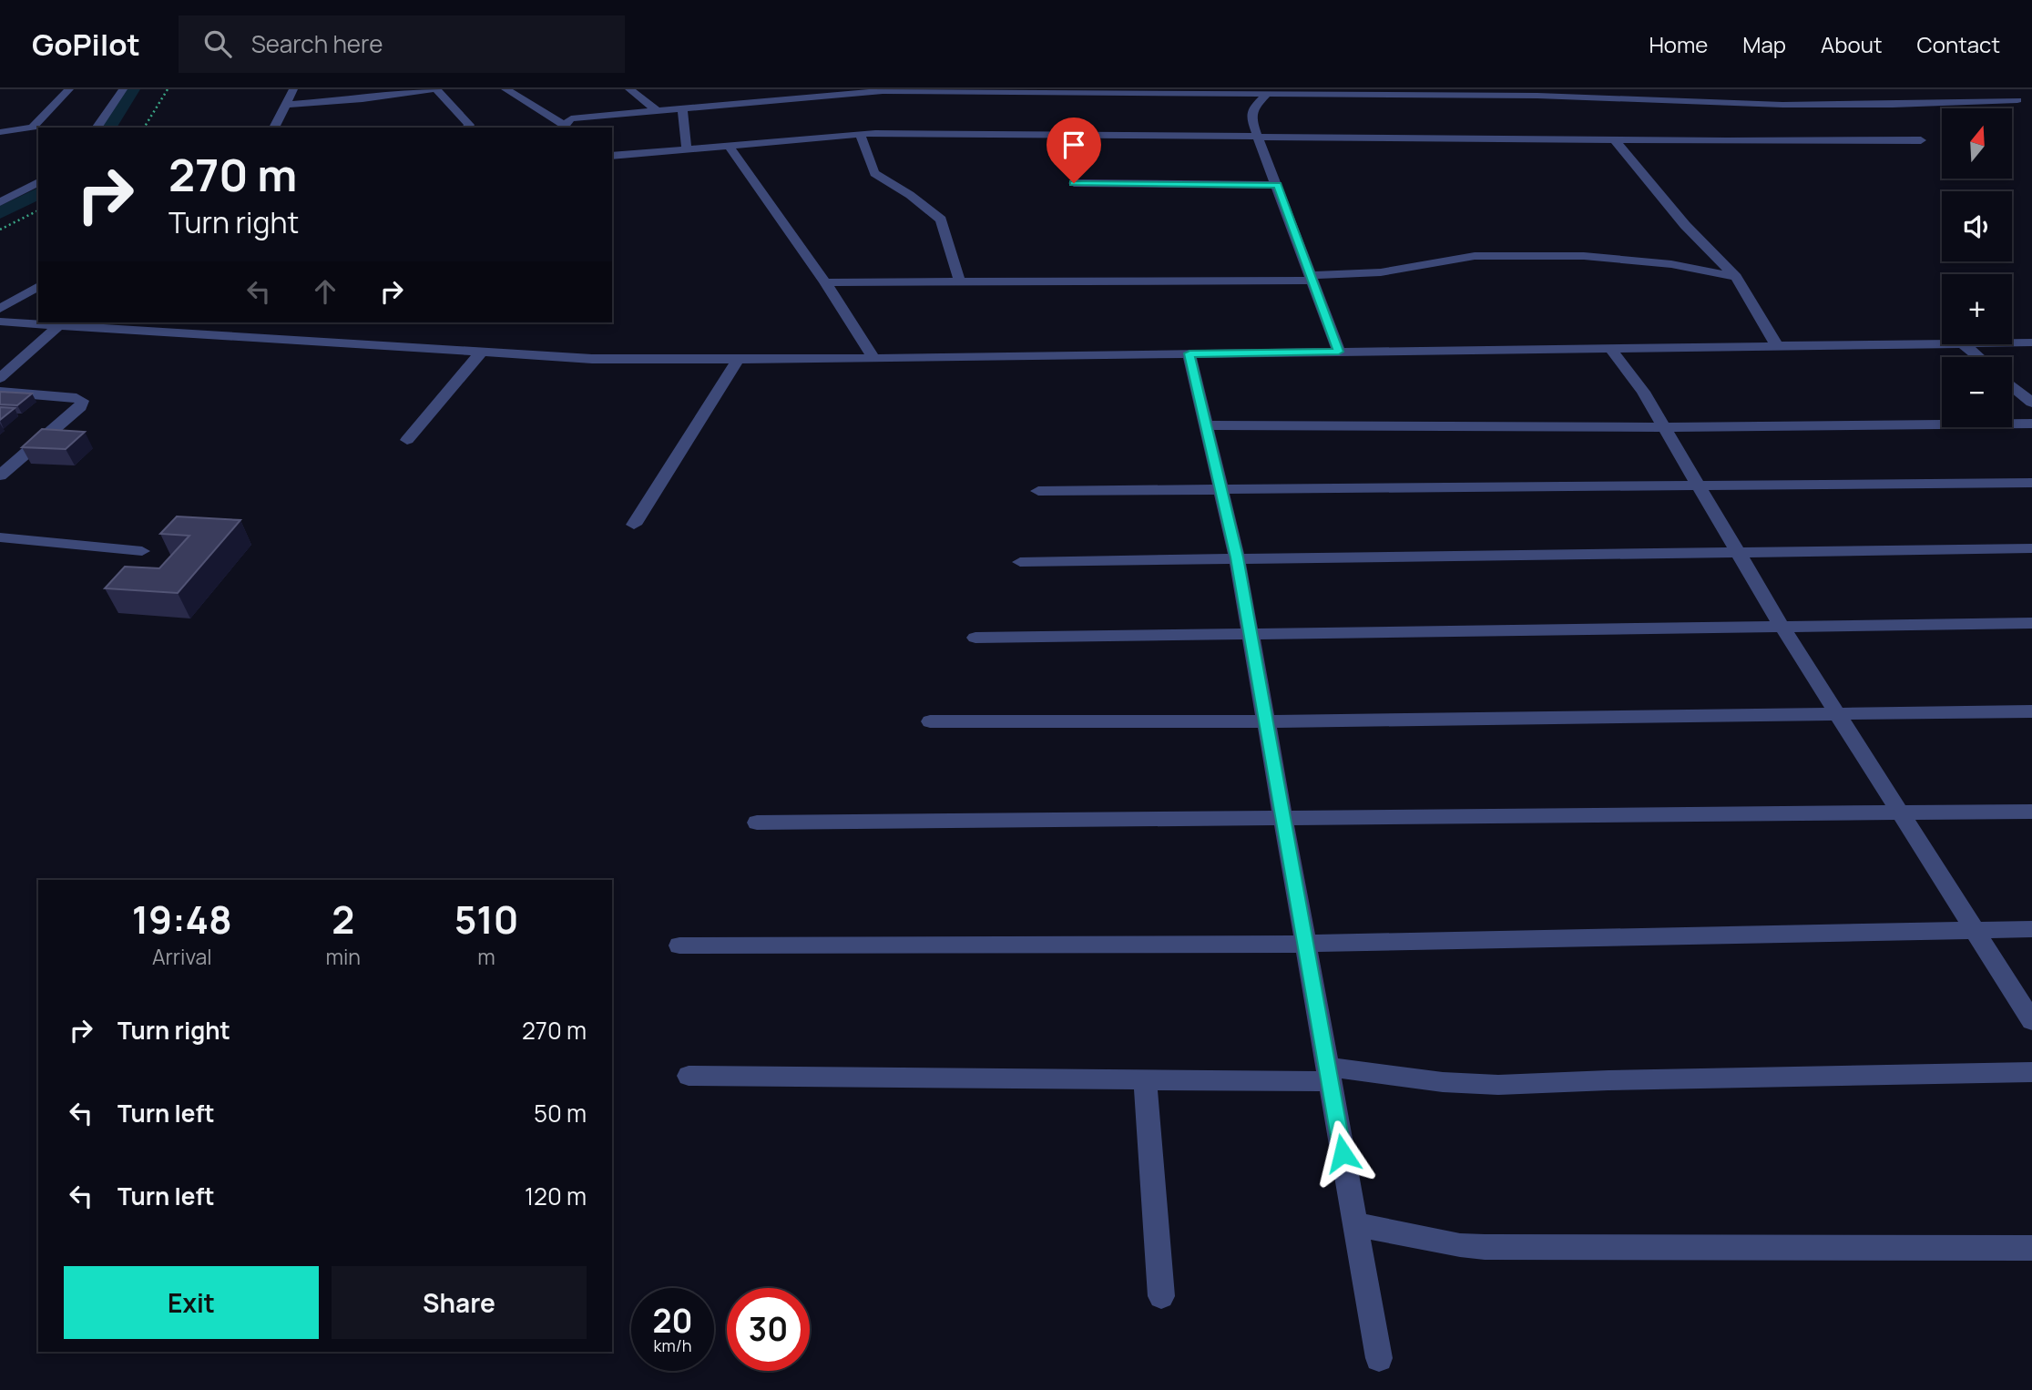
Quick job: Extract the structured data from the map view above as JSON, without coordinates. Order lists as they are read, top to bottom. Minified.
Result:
{"north":"top","page":{"header":"GoPilot","search":"Search here","nav":["Home","Map","About","Contact"],"map_buttons":["+","−"],"turn":["270 m","Turn right"],"eta":["19:48","Arrival","2","min","510","m"],"list":[{"name":"Turn right","value":"270 m"},{"name":"Turn left","value":"50 m"},{"name":"Turn left","value":"120 m"}],"buttons":["Exit","Share"],"speed":"20 km/h","limit":"30"}}
